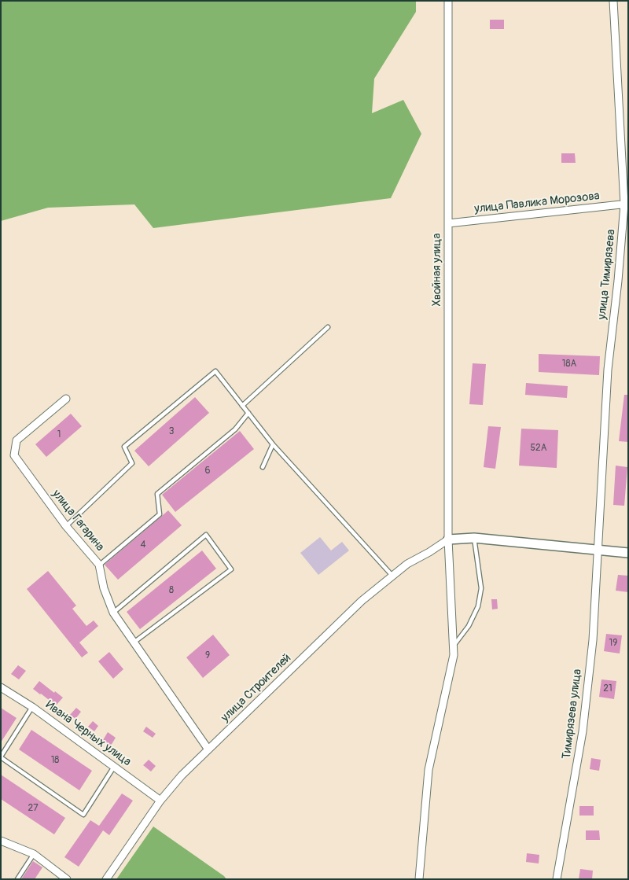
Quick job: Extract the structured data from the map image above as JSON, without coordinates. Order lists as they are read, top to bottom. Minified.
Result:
{"streets":{"street":["улица Павлика Морозова","Хвойная улица","улица Тимирязева","улица Гагарина","улица Строителей","Тимирязева улица","Ивана Черных улица"]},"crossings":[["улица Павлика Морозова","Хвойная улица"],["улица Павлика Морозова","улица Тимирязева"],["Хвойная улица","улица Строителей"],["улица Тимирязева","Тимирязева улица"],["улица Гагарина","улица Строителей"],["улица Строителей","Ивана Черных улица"]],"house_numbers":["18А","3","1","52А","6","4","8","19","9","21","18","27"]}
